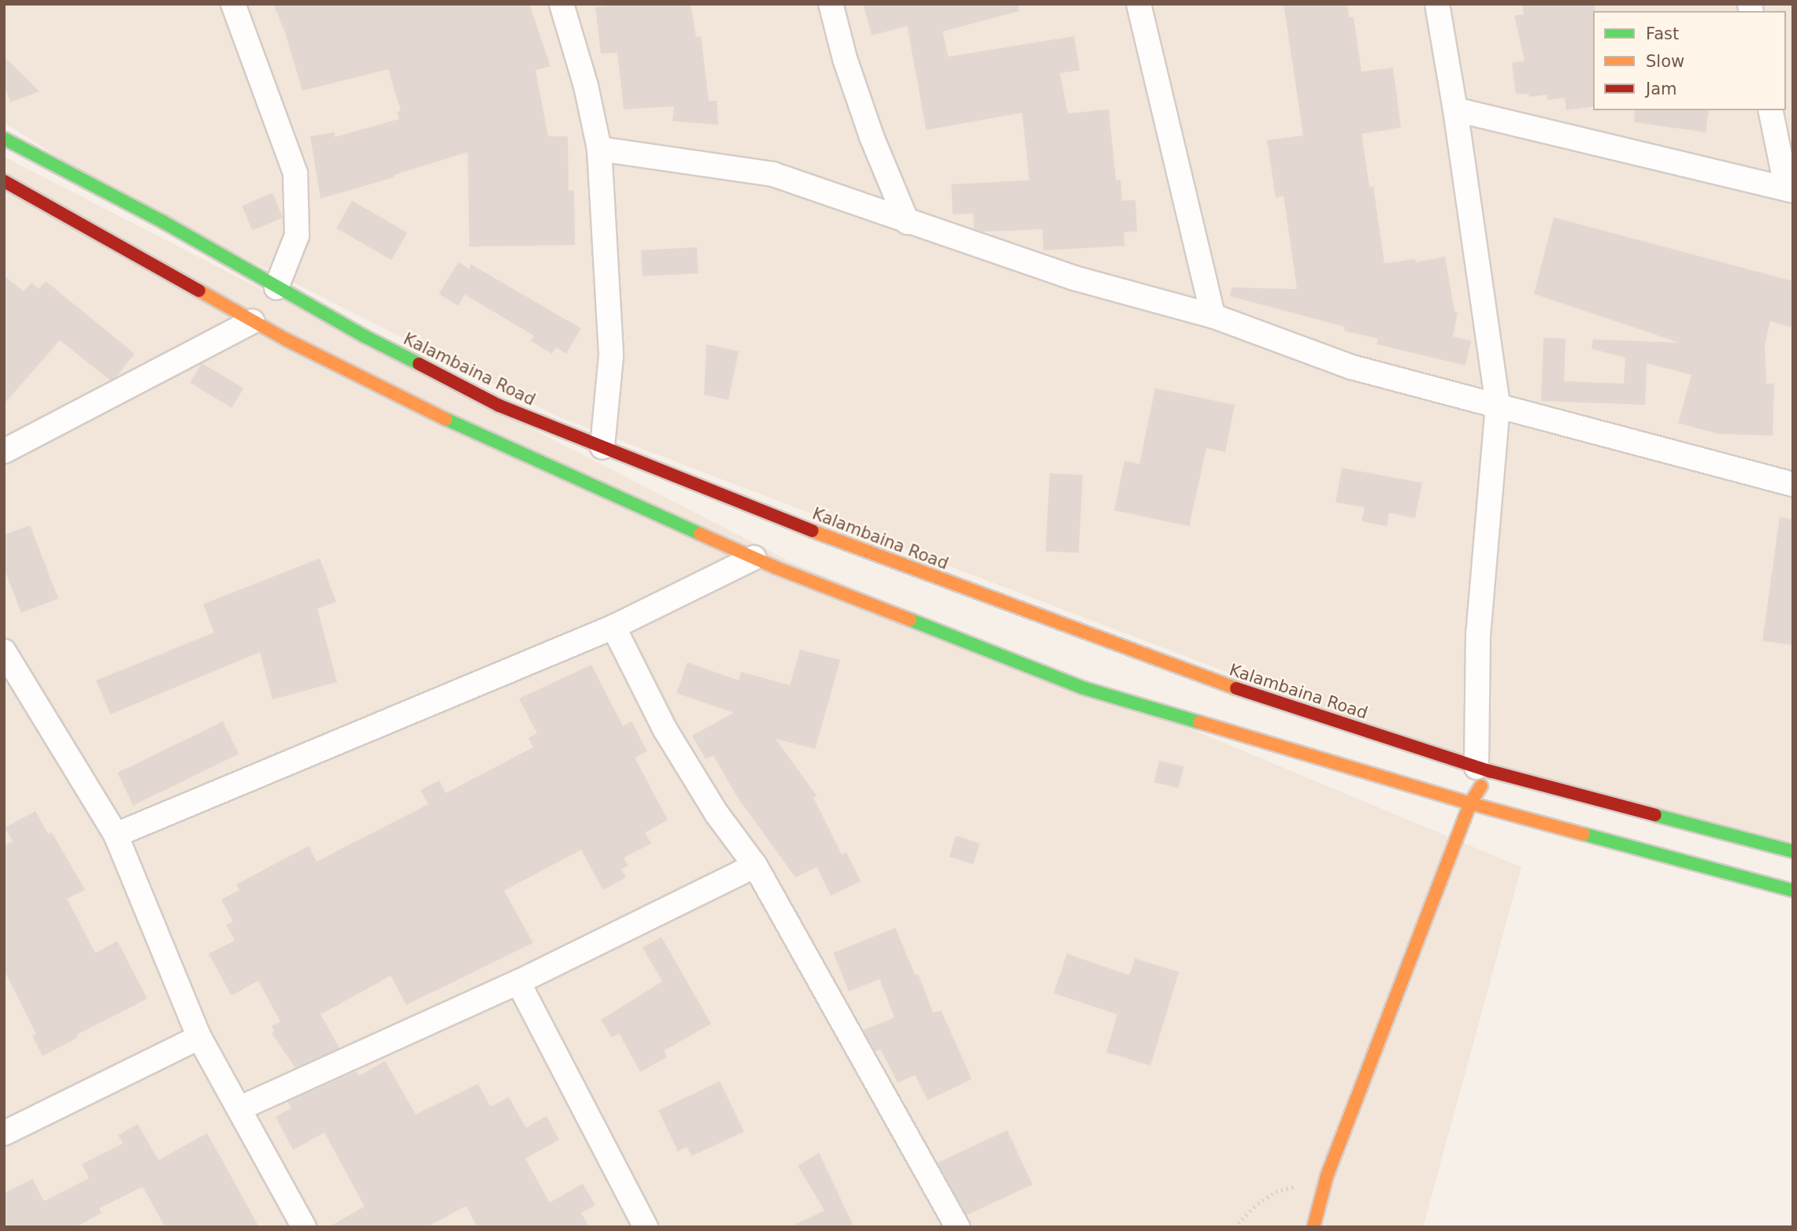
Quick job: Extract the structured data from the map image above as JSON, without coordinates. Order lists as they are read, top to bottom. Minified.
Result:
{"streets":{"main road":["Kalambaina Road"]},"legend":["Fast","Slow","Jam"]}
